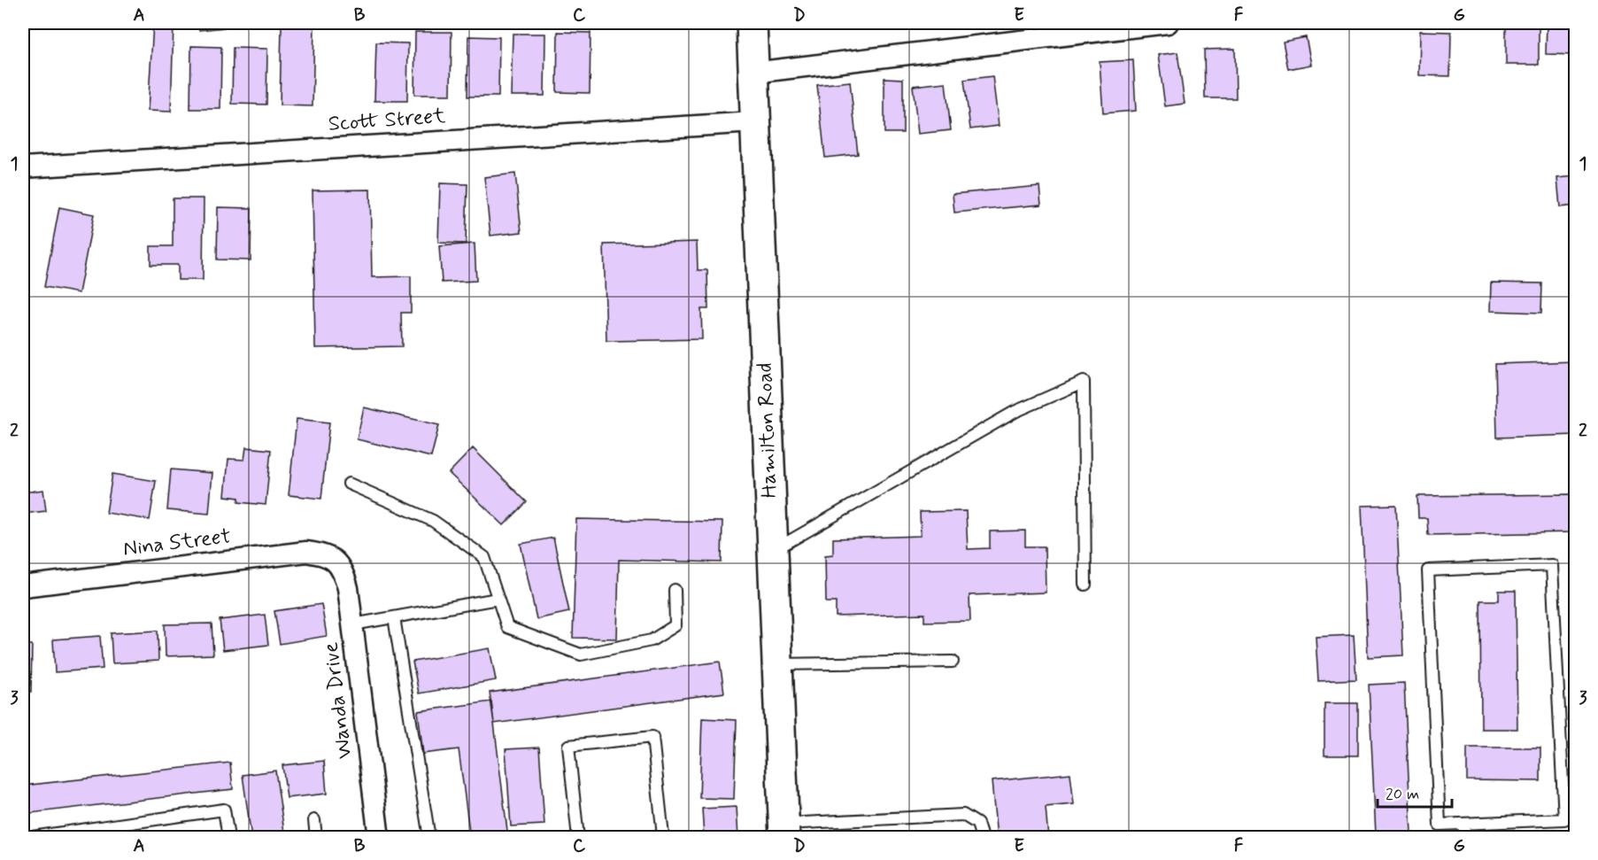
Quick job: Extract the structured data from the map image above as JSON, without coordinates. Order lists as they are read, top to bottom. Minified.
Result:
{"streets":{"street":["Scott Street","Hamilton Road","Nina Street","Wanda Drive"]},"crossings":[["Scott Street","Hamilton Road"],["Nina Street","Wanda Drive"]],"scale_bar":"20 m","grid":{"columns":["A","B","C","D","E","F","G"],"rows":["1","2","3"]}}
